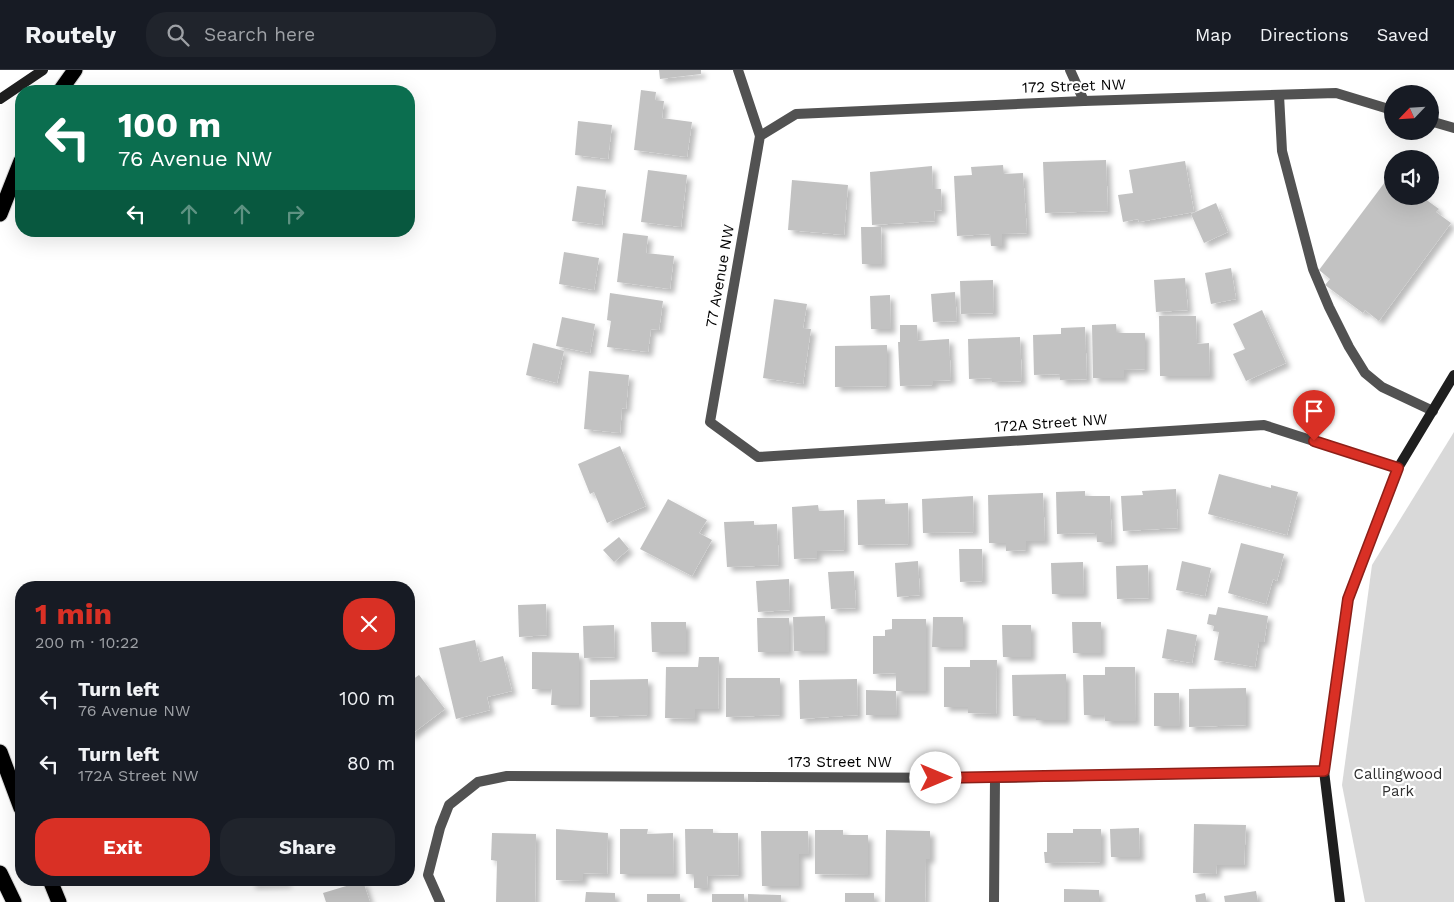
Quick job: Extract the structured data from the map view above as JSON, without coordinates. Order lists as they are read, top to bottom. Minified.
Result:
{"streets":{"street":["172 Street NW","77 Avenue NW","172A Street NW","173 Street NW"]},"crossings":[["172 Street NW","77 Avenue NW"],["77 Avenue NW","172A Street NW"]],"parks":["Callingwood Park"],"north":"bottom left","page":{"header":"Routely","search":"Search here","nav":["Map","Directions","Saved"],"turn":["100 m","76 Avenue NW"],"heading":["1 min","200 m · 10:22"],"list":[{"name":"Turn left","note":"76 Avenue NW","value":"100 m"},{"name":"Turn left","note":"172A Street NW","value":"80 m"}],"buttons":["Exit","Share"]}}
